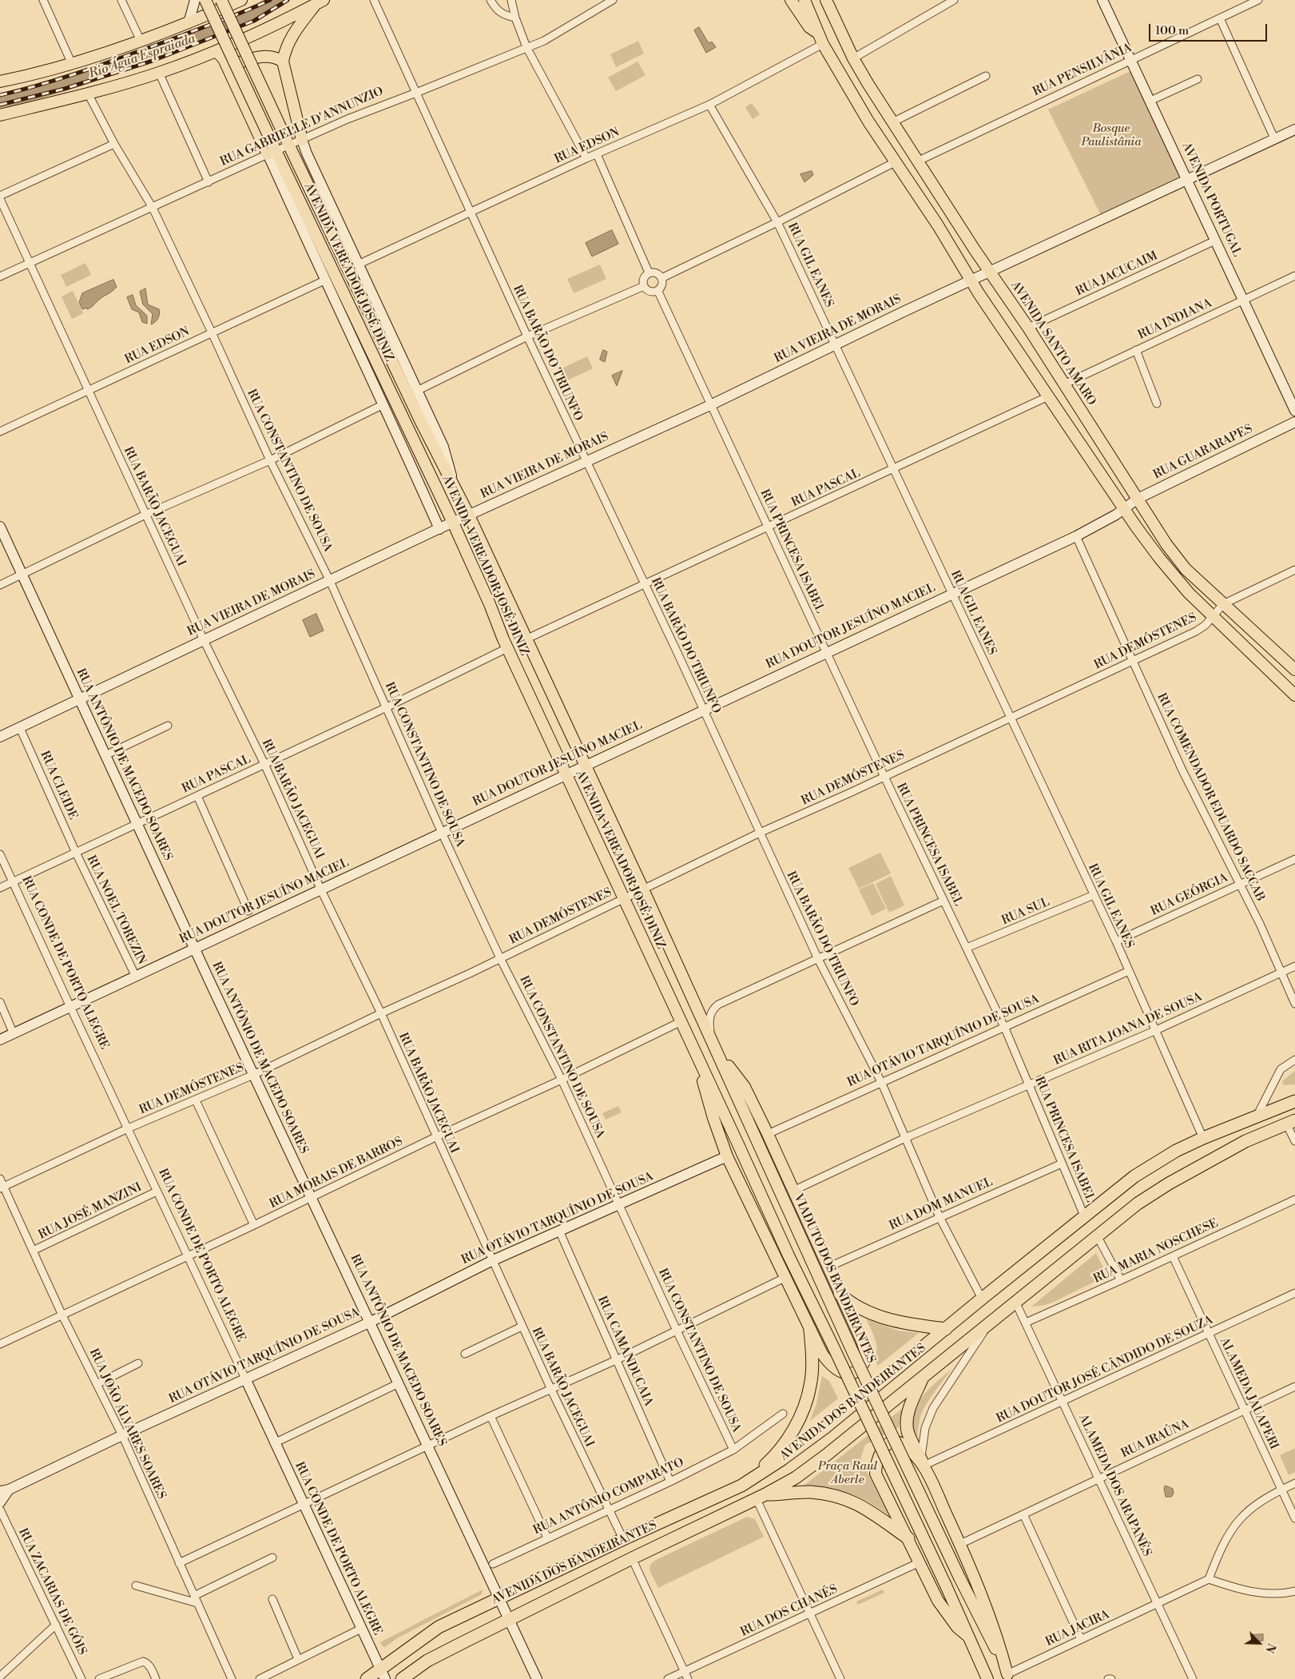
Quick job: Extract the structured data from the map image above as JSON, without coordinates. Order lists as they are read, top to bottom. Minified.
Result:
{"streets":{"highway":["AVENIDA DOS BANDEIRANTES"],"main road":["AVENIDA VEREADOR JOSÉ DINIZ","AVENIDA SANTO AMARO","VIADUTO DOS BANDEIRANTES"],"street":["RUA PENSILVÂNIA","RUA GABRIELLE D'ANNUNZIO","RUA EDSON","AVENIDA PORTUGAL","RUA GIL EANES","RUA JACUCAIM","RUA INDIANA","RUA VIEIRA DE MORAIS","RUA BARÃO DO TRIUNFO","RUA GUARARAPES","RUA CONSTANTINO DE SOUSA","RUA PASCAL","RUA BARÃO JACEGUAI","RUA PRINCESA ISABEL","RUA DOUTOR JESUÍNO MACIEL","RUA DEMÓSTENES","RUA ANTÔNIO DE MACEDO SOARES","RUA CLEIDE","RUA COMENDADOR EDUARDO SACCAB","RUA GEÓRGIA","RUA NOEL TOREZIN","RUA SUL","RUA CONDE DE PORTO ALEGRE","RUA RITA JOANA DE SOUSA","RUA OTÁVIO TARQUÍNIO DE SOUSA","RUA MORAIS DE BARROS","RUA DOM MANUEL","RUA JOSÉ MANZINI","RUA MARIA NOSCHESE","RUA CAMANDUCAIA","RUA DOUTOR JOSÉ CÂNDIDO DE SOUZA","ALAMEDA JAUAPERI","RUA JOÃO ÁLVARES SOARES","RUA IRAÚNA","ALAMEDA DOS ARAPANÉS","RUA ANTÔNIO COMPARATO","RUA ZACARIAS DE GÓIS","RUA DOS CHANÉS","RUA JACIRA"]},"crossings":[["RUA PENSILVÂNIA","AVENIDA PORTUGAL"],["RUA PENSILVÂNIA","AVENIDA SANTO AMARO"],["RUA GABRIELLE D'ANNUNZIO","AVENIDA VEREADOR JOSÉ DINIZ"],["RUA GABRIELLE D'ANNUNZIO","RUA BARÃO DO TRIUNFO"],["RUA GABRIELLE D'ANNUNZIO","RUA CONSTANTINO DE SOUSA"],["RUA GABRIELLE D'ANNUNZIO","RUA BARÃO JACEGUAI"],["RUA EDSON","RUA GIL EANES"],["RUA EDSON","AVENIDA VEREADOR JOSÉ DINIZ"],["RUA EDSON","RUA BARÃO DO TRIUNFO"],["RUA EDSON","RUA CONSTANTINO DE SOUSA"],["RUA EDSON","RUA BARÃO JACEGUAI"],["AVENIDA PORTUGAL","RUA JACUCAIM"],["AVENIDA PORTUGAL","RUA INDIANA"],["AVENIDA PORTUGAL","RUA VIEIRA DE MORAIS"],["RUA GIL EANES","RUA VIEIRA DE MORAIS"],["RUA GIL EANES","RUA PASCAL"],["RUA GIL EANES","RUA DOUTOR JESUÍNO MACIEL"],["RUA GIL EANES","RUA DEMÓSTENES"],["RUA GIL EANES","RUA GEÓRGIA"],["RUA GIL EANES","RUA SUL"],["RUA GIL EANES","RUA RITA JOANA DE SOUSA"],["RUA GIL EANES","RUA OTÁVIO TARQUÍNIO DE SOUSA"],["RUA GIL EANES","AVENIDA DOS BANDEIRANTES"],["AVENIDA VEREADOR JOSÉ DINIZ","RUA VIEIRA DE MORAIS"],["AVENIDA VEREADOR JOSÉ DINIZ","RUA PASCAL"],["AVENIDA VEREADOR JOSÉ DINIZ","RUA DOUTOR JESUÍNO MACIEL"],["AVENIDA VEREADOR JOSÉ DINIZ","RUA DEMÓSTENES"],["AVENIDA VEREADOR JOSÉ DINIZ","RUA MORAIS DE BARROS"],["AVENIDA VEREADOR JOSÉ DINIZ","VIADUTO DOS BANDEIRANTES"],["RUA JACUCAIM","AVENIDA SANTO AMARO"],["RUA INDIANA","AVENIDA SANTO AMARO"],["RUA VIEIRA DE MORAIS","AVENIDA SANTO AMARO"],["RUA VIEIRA DE MORAIS","RUA BARÃO DO TRIUNFO"],["RUA VIEIRA DE MORAIS","RUA CONSTANTINO DE SOUSA"],["RUA VIEIRA DE MORAIS","RUA BARÃO JACEGUAI"],["RUA VIEIRA DE MORAIS","RUA PRINCESA ISABEL"],["RUA VIEIRA DE MORAIS","RUA ANTÔNIO DE MACEDO SOARES"],["RUA VIEIRA DE MORAIS","RUA CLEIDE"],["AVENIDA SANTO AMARO","RUA GUARARAPES"],["AVENIDA SANTO AMARO","RUA DEMÓSTENES"],["RUA BARÃO DO TRIUNFO","RUA PASCAL"],["RUA BARÃO DO TRIUNFO","RUA DOUTOR JESUÍNO MACIEL"],["RUA BARÃO DO TRIUNFO","RUA DEMÓSTENES"],["RUA BARÃO DO TRIUNFO","RUA RITA JOANA DE SOUSA"],["RUA BARÃO DO TRIUNFO","RUA OTÁVIO TARQUÍNIO DE SOUSA"],["RUA BARÃO DO TRIUNFO","RUA DOM MANUEL"],["RUA BARÃO DO TRIUNFO","AVENIDA DOS BANDEIRANTES"],["RUA GUARARAPES","RUA DOUTOR JESUÍNO MACIEL"],["RUA CONSTANTINO DE SOUSA","RUA PASCAL"],["RUA CONSTANTINO DE SOUSA","RUA DOUTOR JESUÍNO MACIEL"],["RUA CONSTANTINO DE SOUSA","RUA DEMÓSTENES"],["RUA CONSTANTINO DE SOUSA","RUA OTÁVIO TARQUÍNIO DE SOUSA"],["RUA CONSTANTINO DE SOUSA","RUA MORAIS DE BARROS"],["RUA CONSTANTINO DE SOUSA","RUA ANTÔNIO COMPARATO"],["RUA PASCAL","RUA BARÃO JACEGUAI"],["RUA PASCAL","RUA PRINCESA ISABEL"],["RUA PASCAL","RUA ANTÔNIO DE MACEDO SOARES"],["RUA PASCAL","RUA CLEIDE"],["RUA PASCAL","RUA NOEL TOREZIN"],["RUA PASCAL","RUA CONDE DE PORTO ALEGRE"],["RUA BARÃO JACEGUAI","RUA DOUTOR JESUÍNO MACIEL"],["RUA BARÃO JACEGUAI","RUA DEMÓSTENES"],["RUA BARÃO JACEGUAI","RUA OTÁVIO TARQUÍNIO DE SOUSA"],["RUA BARÃO JACEGUAI","RUA MORAIS DE BARROS"],["RUA BARÃO JACEGUAI","AVENIDA DOS BANDEIRANTES"],["RUA BARÃO JACEGUAI","RUA ANTÔNIO COMPARATO"],["RUA PRINCESA ISABEL","RUA DOUTOR JESUÍNO MACIEL"],["RUA PRINCESA ISABEL","RUA DEMÓSTENES"],["RUA PRINCESA ISABEL","RUA SUL"],["RUA PRINCESA ISABEL","RUA RITA JOANA DE SOUSA"],["RUA PRINCESA ISABEL","RUA OTÁVIO TARQUÍNIO DE SOUSA"],["RUA PRINCESA ISABEL","RUA DOM MANUEL"],["RUA PRINCESA ISABEL","AVENIDA DOS BANDEIRANTES"],["RUA DOUTOR JESUÍNO MACIEL","RUA ANTÔNIO DE MACEDO SOARES"],["RUA DOUTOR JESUÍNO MACIEL","RUA COMENDADOR EDUARDO SACCAB"],["RUA DOUTOR JESUÍNO MACIEL","RUA NOEL TOREZIN"],["RUA DOUTOR JESUÍNO MACIEL","RUA CONDE DE PORTO ALEGRE"],["RUA DEMÓSTENES","RUA ANTÔNIO DE MACEDO SOARES"],["RUA DEMÓSTENES","RUA COMENDADOR EDUARDO SACCAB"],["RUA DEMÓSTENES","RUA CONDE DE PORTO ALEGRE"],["RUA DEMÓSTENES","RUA JOÃO ÁLVARES SOARES"],["RUA ANTÔNIO DE MACEDO SOARES","RUA OTÁVIO TARQUÍNIO DE SOUSA"],["RUA ANTÔNIO DE MACEDO SOARES","RUA MORAIS DE BARROS"],["RUA ANTÔNIO DE MACEDO SOARES","AVENIDA DOS BANDEIRANTES"],["RUA CLEIDE","RUA NOEL TOREZIN"],["RUA COMENDADOR EDUARDO SACCAB","RUA GEÓRGIA"],["RUA COMENDADOR EDUARDO SACCAB","RUA RITA JOANA DE SOUSA"],["RUA CONDE DE PORTO ALEGRE","RUA OTÁVIO TARQUÍNIO DE SOUSA"],["RUA CONDE DE PORTO ALEGRE","RUA MORAIS DE BARROS"],["RUA CONDE DE PORTO ALEGRE","RUA JOSÉ MANZINI"],["RUA CONDE DE PORTO ALEGRE","AVENIDA DOS BANDEIRANTES"],["RUA OTÁVIO TARQUÍNIO DE SOUSA","RUA CAMANDUCAIA"],["RUA OTÁVIO TARQUÍNIO DE SOUSA","RUA JOÃO ÁLVARES SOARES"],["RUA OTÁVIO TARQUÍNIO DE SOUSA","RUA ZACARIAS DE GÓIS"],["RUA MORAIS DE BARROS","RUA JOÃO ÁLVARES SOARES"],["RUA JOSÉ MANZINI","RUA JOÃO ÁLVARES SOARES"],["RUA MARIA NOSCHESE","ALAMEDA JAUAPERI"],["RUA MARIA NOSCHESE","ALAMEDA DOS ARAPANÉS"],["VIADUTO DOS BANDEIRANTES","RUA JACIRA"],["RUA CAMANDUCAIA","RUA ANTÔNIO COMPARATO"],["RUA DOUTOR JOSÉ CÂNDIDO DE SOUZA","ALAMEDA JAUAPERI"],["RUA DOUTOR JOSÉ CÂNDIDO DE SOUZA","AVENIDA DOS BANDEIRANTES"],["RUA DOUTOR JOSÉ CÂNDIDO DE SOUZA","ALAMEDA DOS ARAPANÉS"],["ALAMEDA JAUAPERI","RUA IRAÚNA"],["AVENIDA DOS BANDEIRANTES","ALAMEDA DOS ARAPANÉS"],["RUA IRAÚNA","ALAMEDA DOS ARAPANÉS"],["ALAMEDA DOS ARAPANÉS","RUA JACIRA"]],"water":["Rio Água Espraiada"],"parks":["Bosque Paulistânia","Praça Raul Aberle"],"scale_bar":"100 m","north":"bottom right"}
